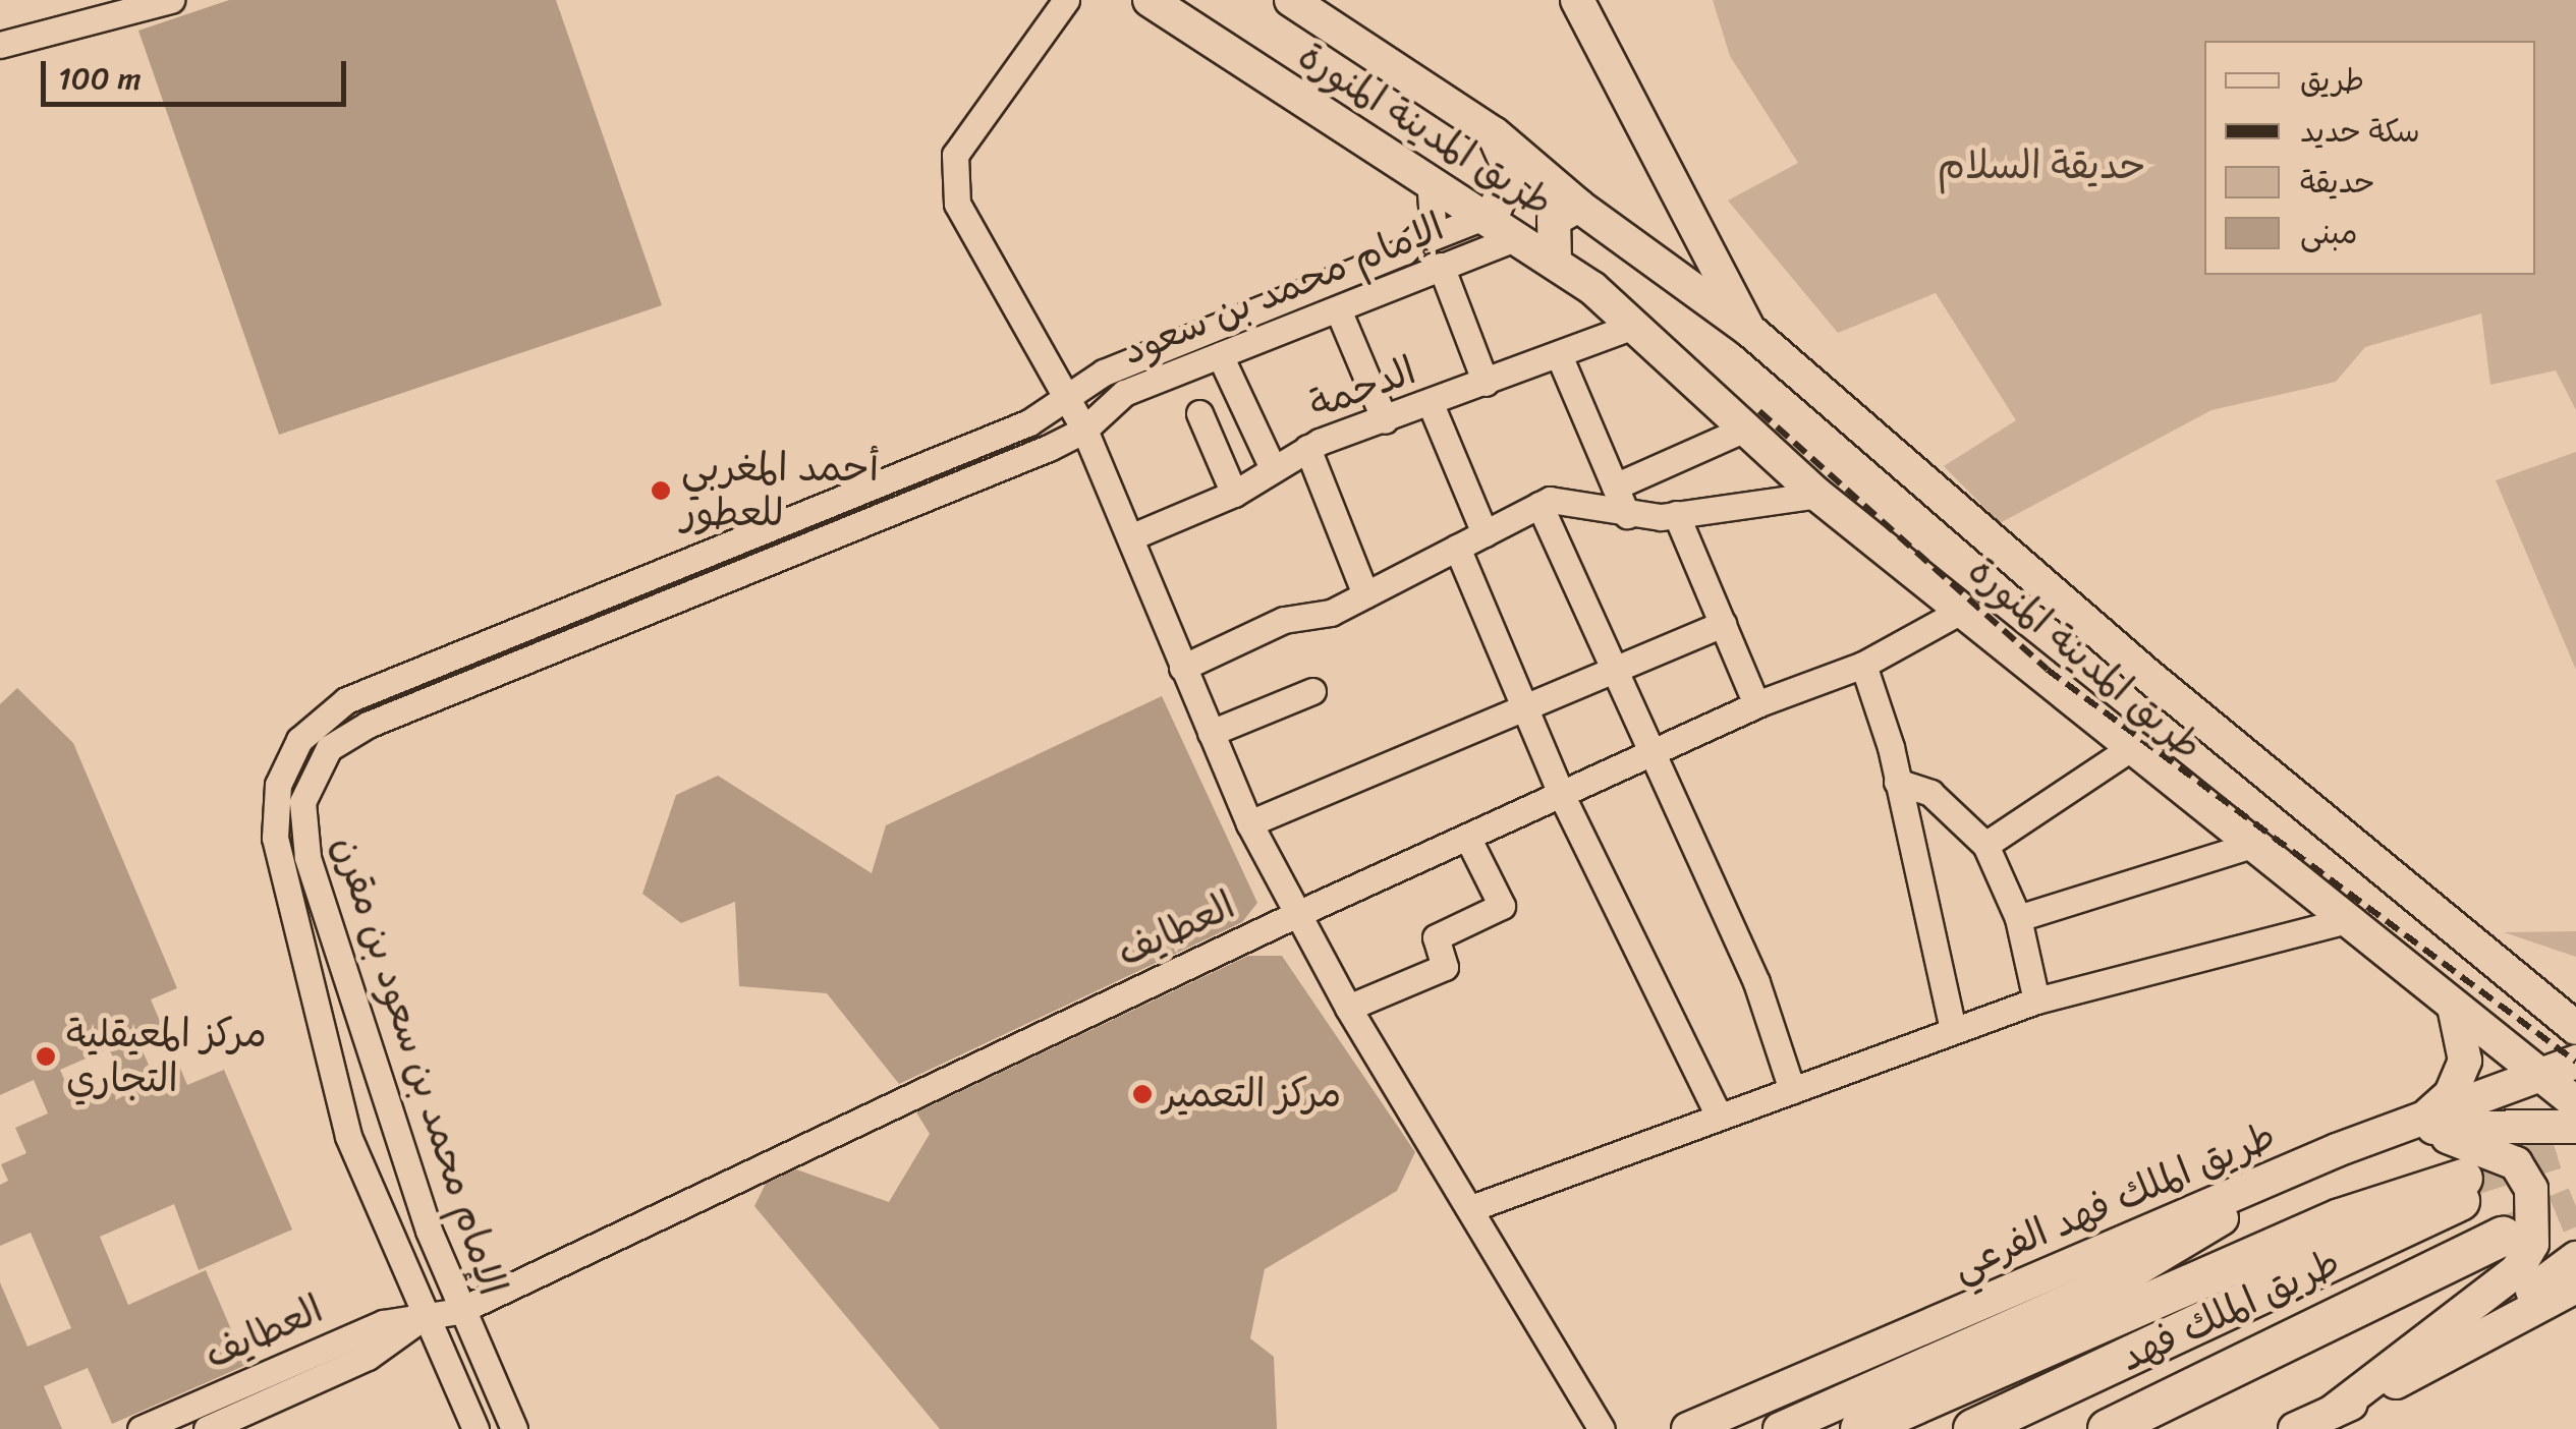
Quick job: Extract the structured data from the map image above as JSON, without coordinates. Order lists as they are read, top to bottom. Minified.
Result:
{"streets":{"highway":["طريق الملك فهد"],"main road":["طريق المدينة المنورة","طريق الملك فهد الفرعي"],"street":["الإمام محمد بن سعود","الدحمة","العطايف","الإمام محمد بن سعود بن مقرن"]},"crossings":[["طريق المدينة المنورة","الإمام محمد بن سعود"],["طريق المدينة المنورة","الدحمة"],["طريق المدينة المنورة","العطايف"],["طريق المدينة المنورة","طريق الملك فهد الفرعي"],["الإمام محمد بن سعود","الإمام محمد بن سعود بن مقرن"],["العطايف","الإمام محمد بن سعود بن مقرن"]],"parks":["حديقة السلام"],"places":["أحمد المغربي للعطور","مركز المعيقلية التجاري","مركز التعمير"],"legend":["طريق","سكة حديد","حديقة","مبنى"],"scale_bar":"100 m"}
